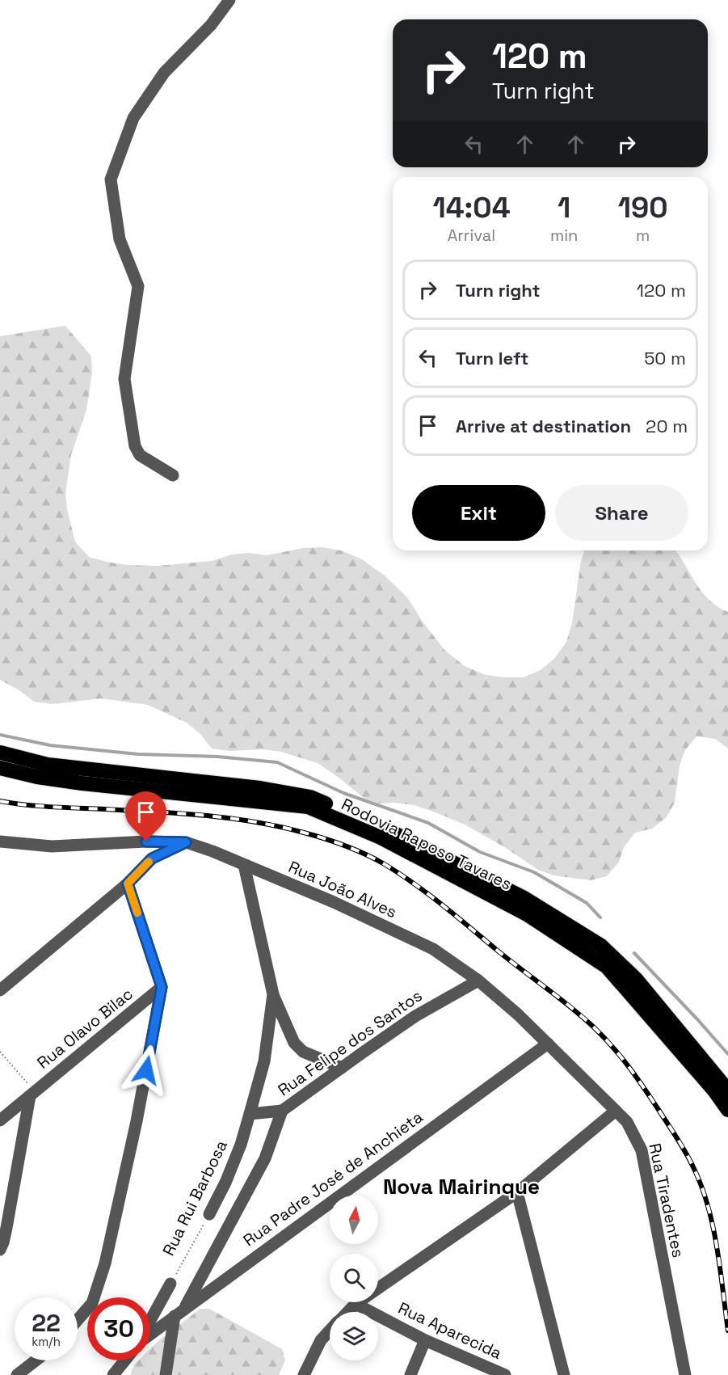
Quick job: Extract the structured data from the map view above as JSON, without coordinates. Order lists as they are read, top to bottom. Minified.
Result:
{"streets":{"highway":["Rodovia Raposo Tavares"],"street":["Rua João Alves","Rua Olavo Bilac","Rua Felipe dos Santos","Rua Padre José de Anchieta","Rua Rui Barbosa","Rua Tiradentes","Rua Aparecida"]},"crossings":[["Rua João Alves","Rua Felipe dos Santos"],["Rua João Alves","Rua Rui Barbosa"],["Rua João Alves","Rua Tiradentes"],["Rua Felipe dos Santos","Rua Padre José de Anchieta"],["Rua Felipe dos Santos","Rua Tiradentes"],["Rua Padre José de Anchieta","Rua Tiradentes"]],"districts":["Nova Mairinque"],"north":"top","page":{"turn":["120 m","Turn right"],"eta":["14:04","Arrival","1","min","190","m"],"list":[{"name":"Turn right","value":"120 m"},{"name":"Turn left","value":"50 m"},{"name":"Arrive at destination","value":"20 m"}],"buttons":["Exit","Share"],"speed":"22 km/h","limit":"30"}}
